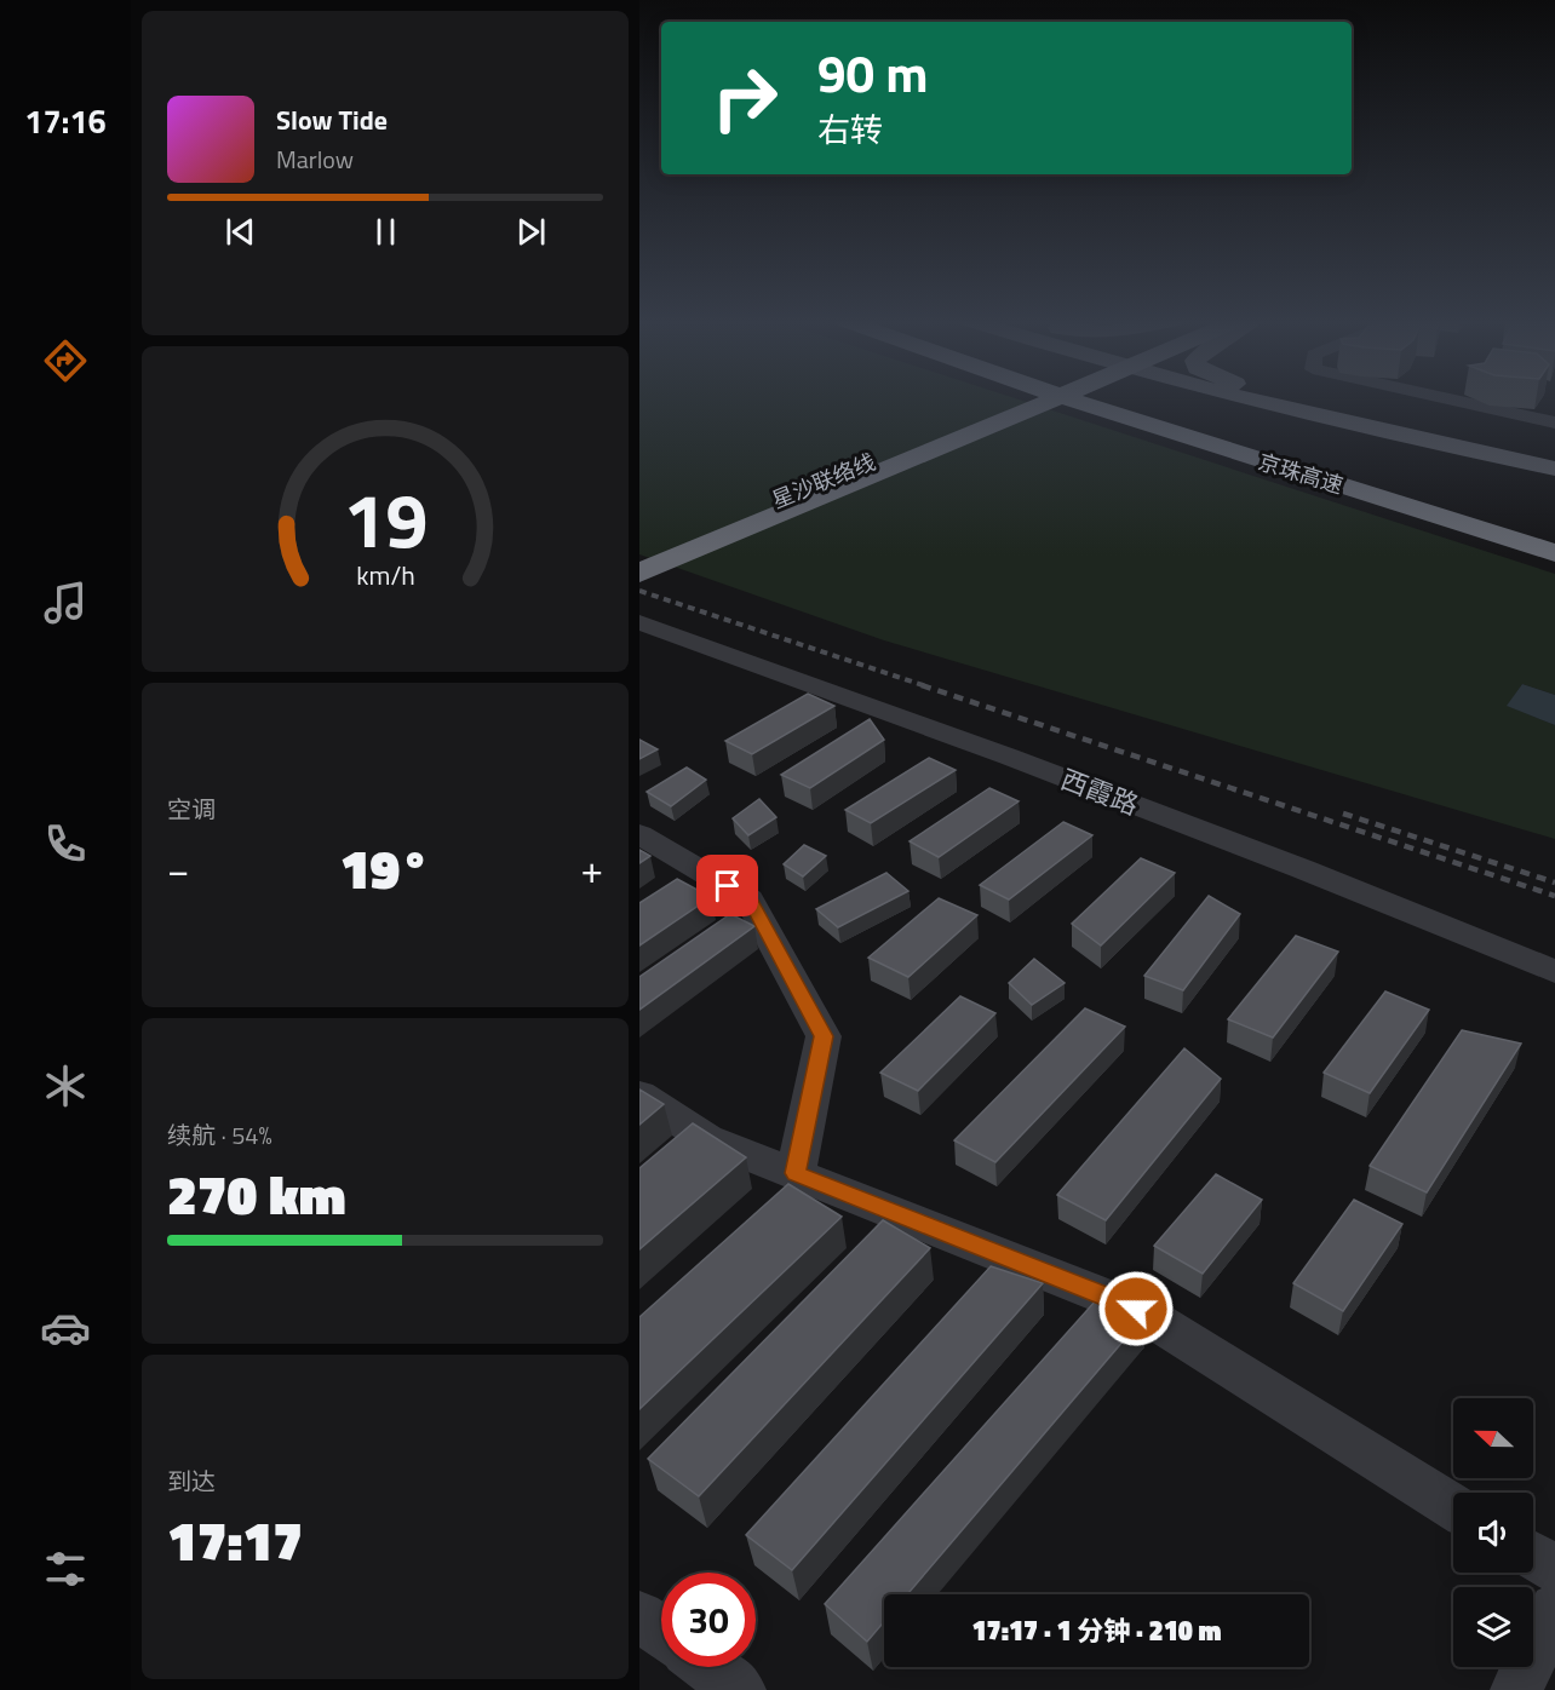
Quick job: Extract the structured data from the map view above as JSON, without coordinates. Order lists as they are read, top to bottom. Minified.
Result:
{"streets":{"highway":["京珠高速","星沙联络线"],"street":["西霞路"]},"north":"left","page":{"tabs":"17:16","turn":["90 m","右转"],"song":["Slow Tide","Marlow"],"tile":["空调",["续航 · 54%","270 km"],["到达","17:17"]],"heat":["−","19°","+"],"limit":"30","trip":"17:17 · 1 分钟 · 210 m","gauge":["19","km/h"]}}
